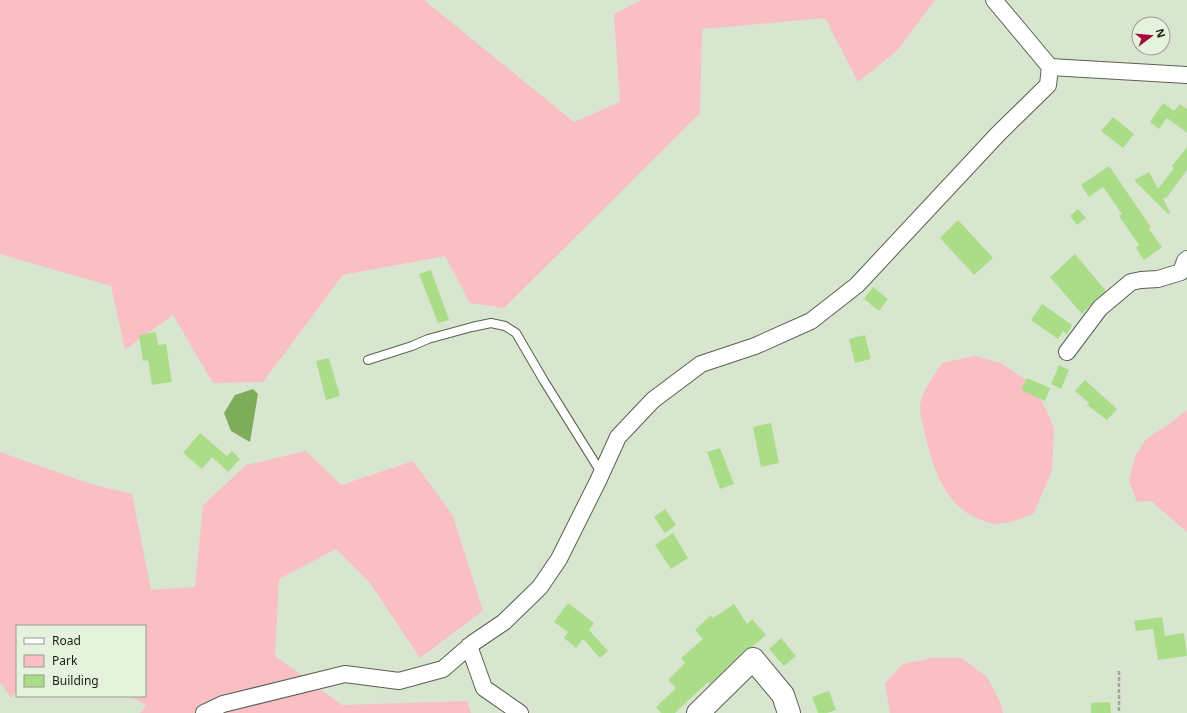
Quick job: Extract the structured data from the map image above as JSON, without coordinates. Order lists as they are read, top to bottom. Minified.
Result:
{"legend":["Road","Park","Building"],"north":"right"}
